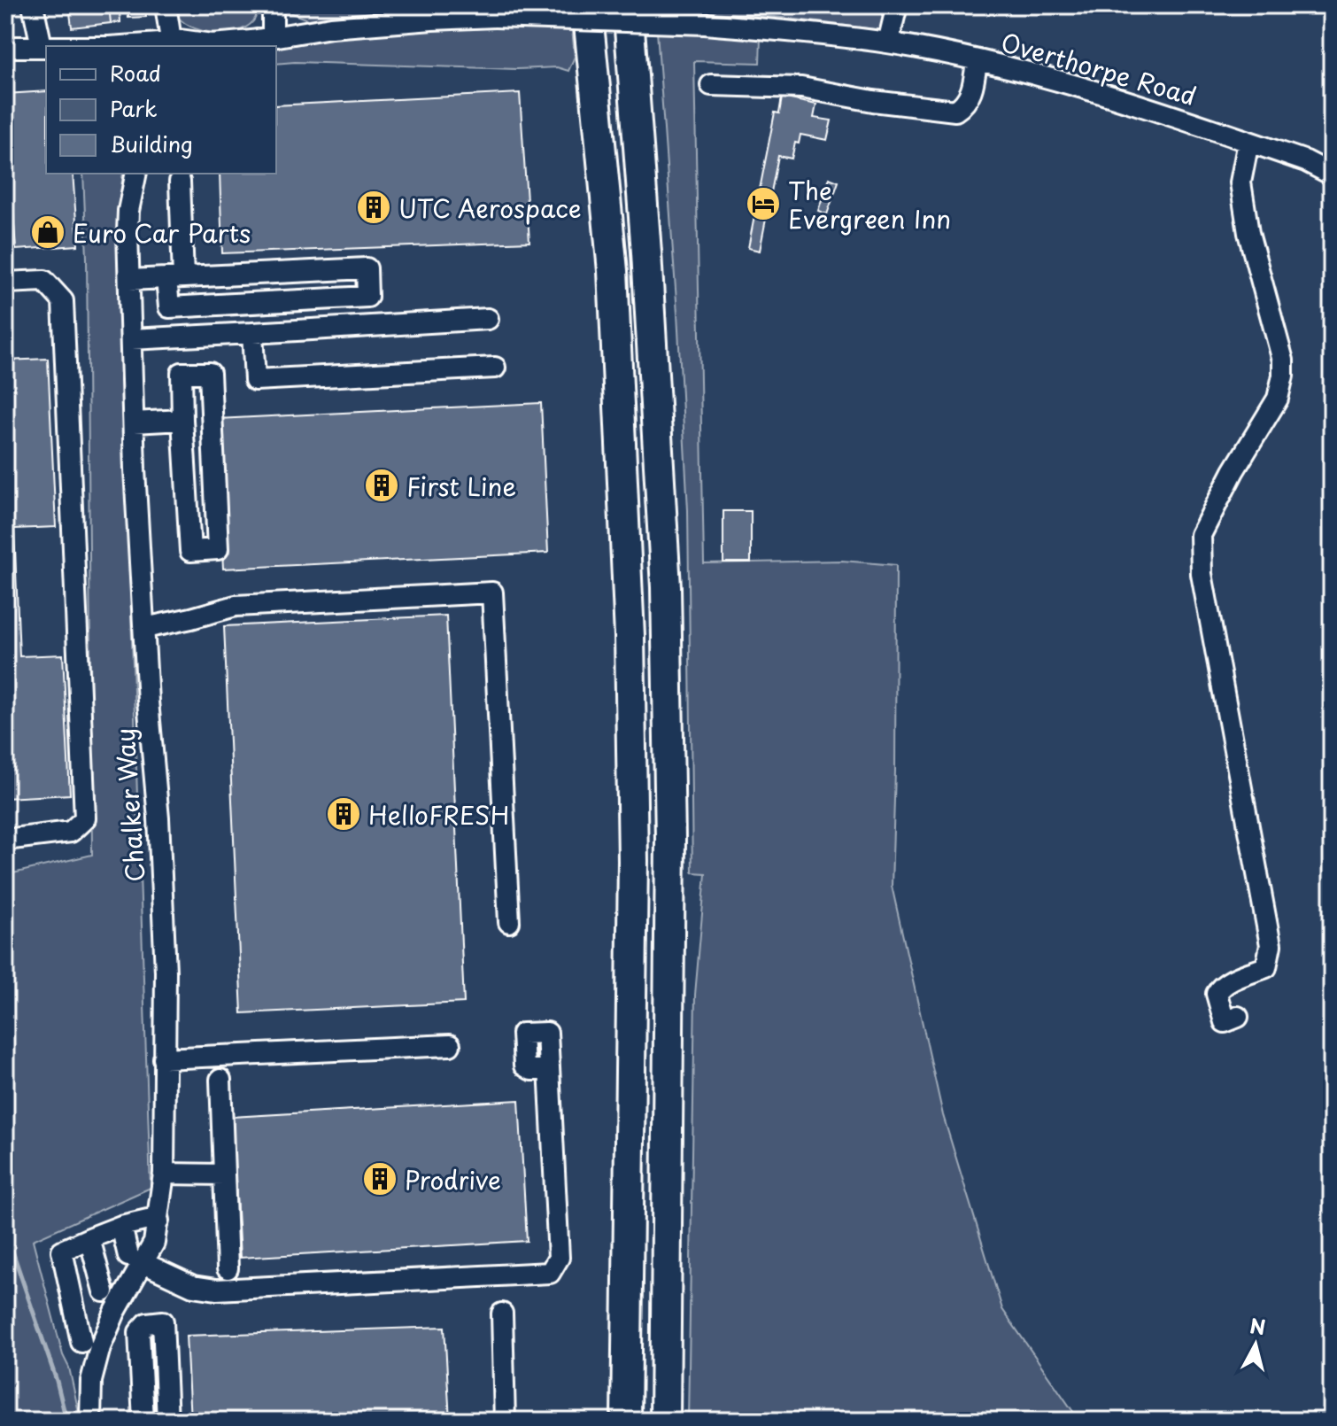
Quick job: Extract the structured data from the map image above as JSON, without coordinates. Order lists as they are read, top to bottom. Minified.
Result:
{"streets":{"street":["Overthorpe Road","Chalker Way"]},"places":{"hotel":["The Evergreen Inn"],"building":["UTC Aerospace","First Line","HelloFRESH","Prodrive"],"shop":["Euro Car Parts"]},"legend":["Road","Park","Building"],"north":"top"}
